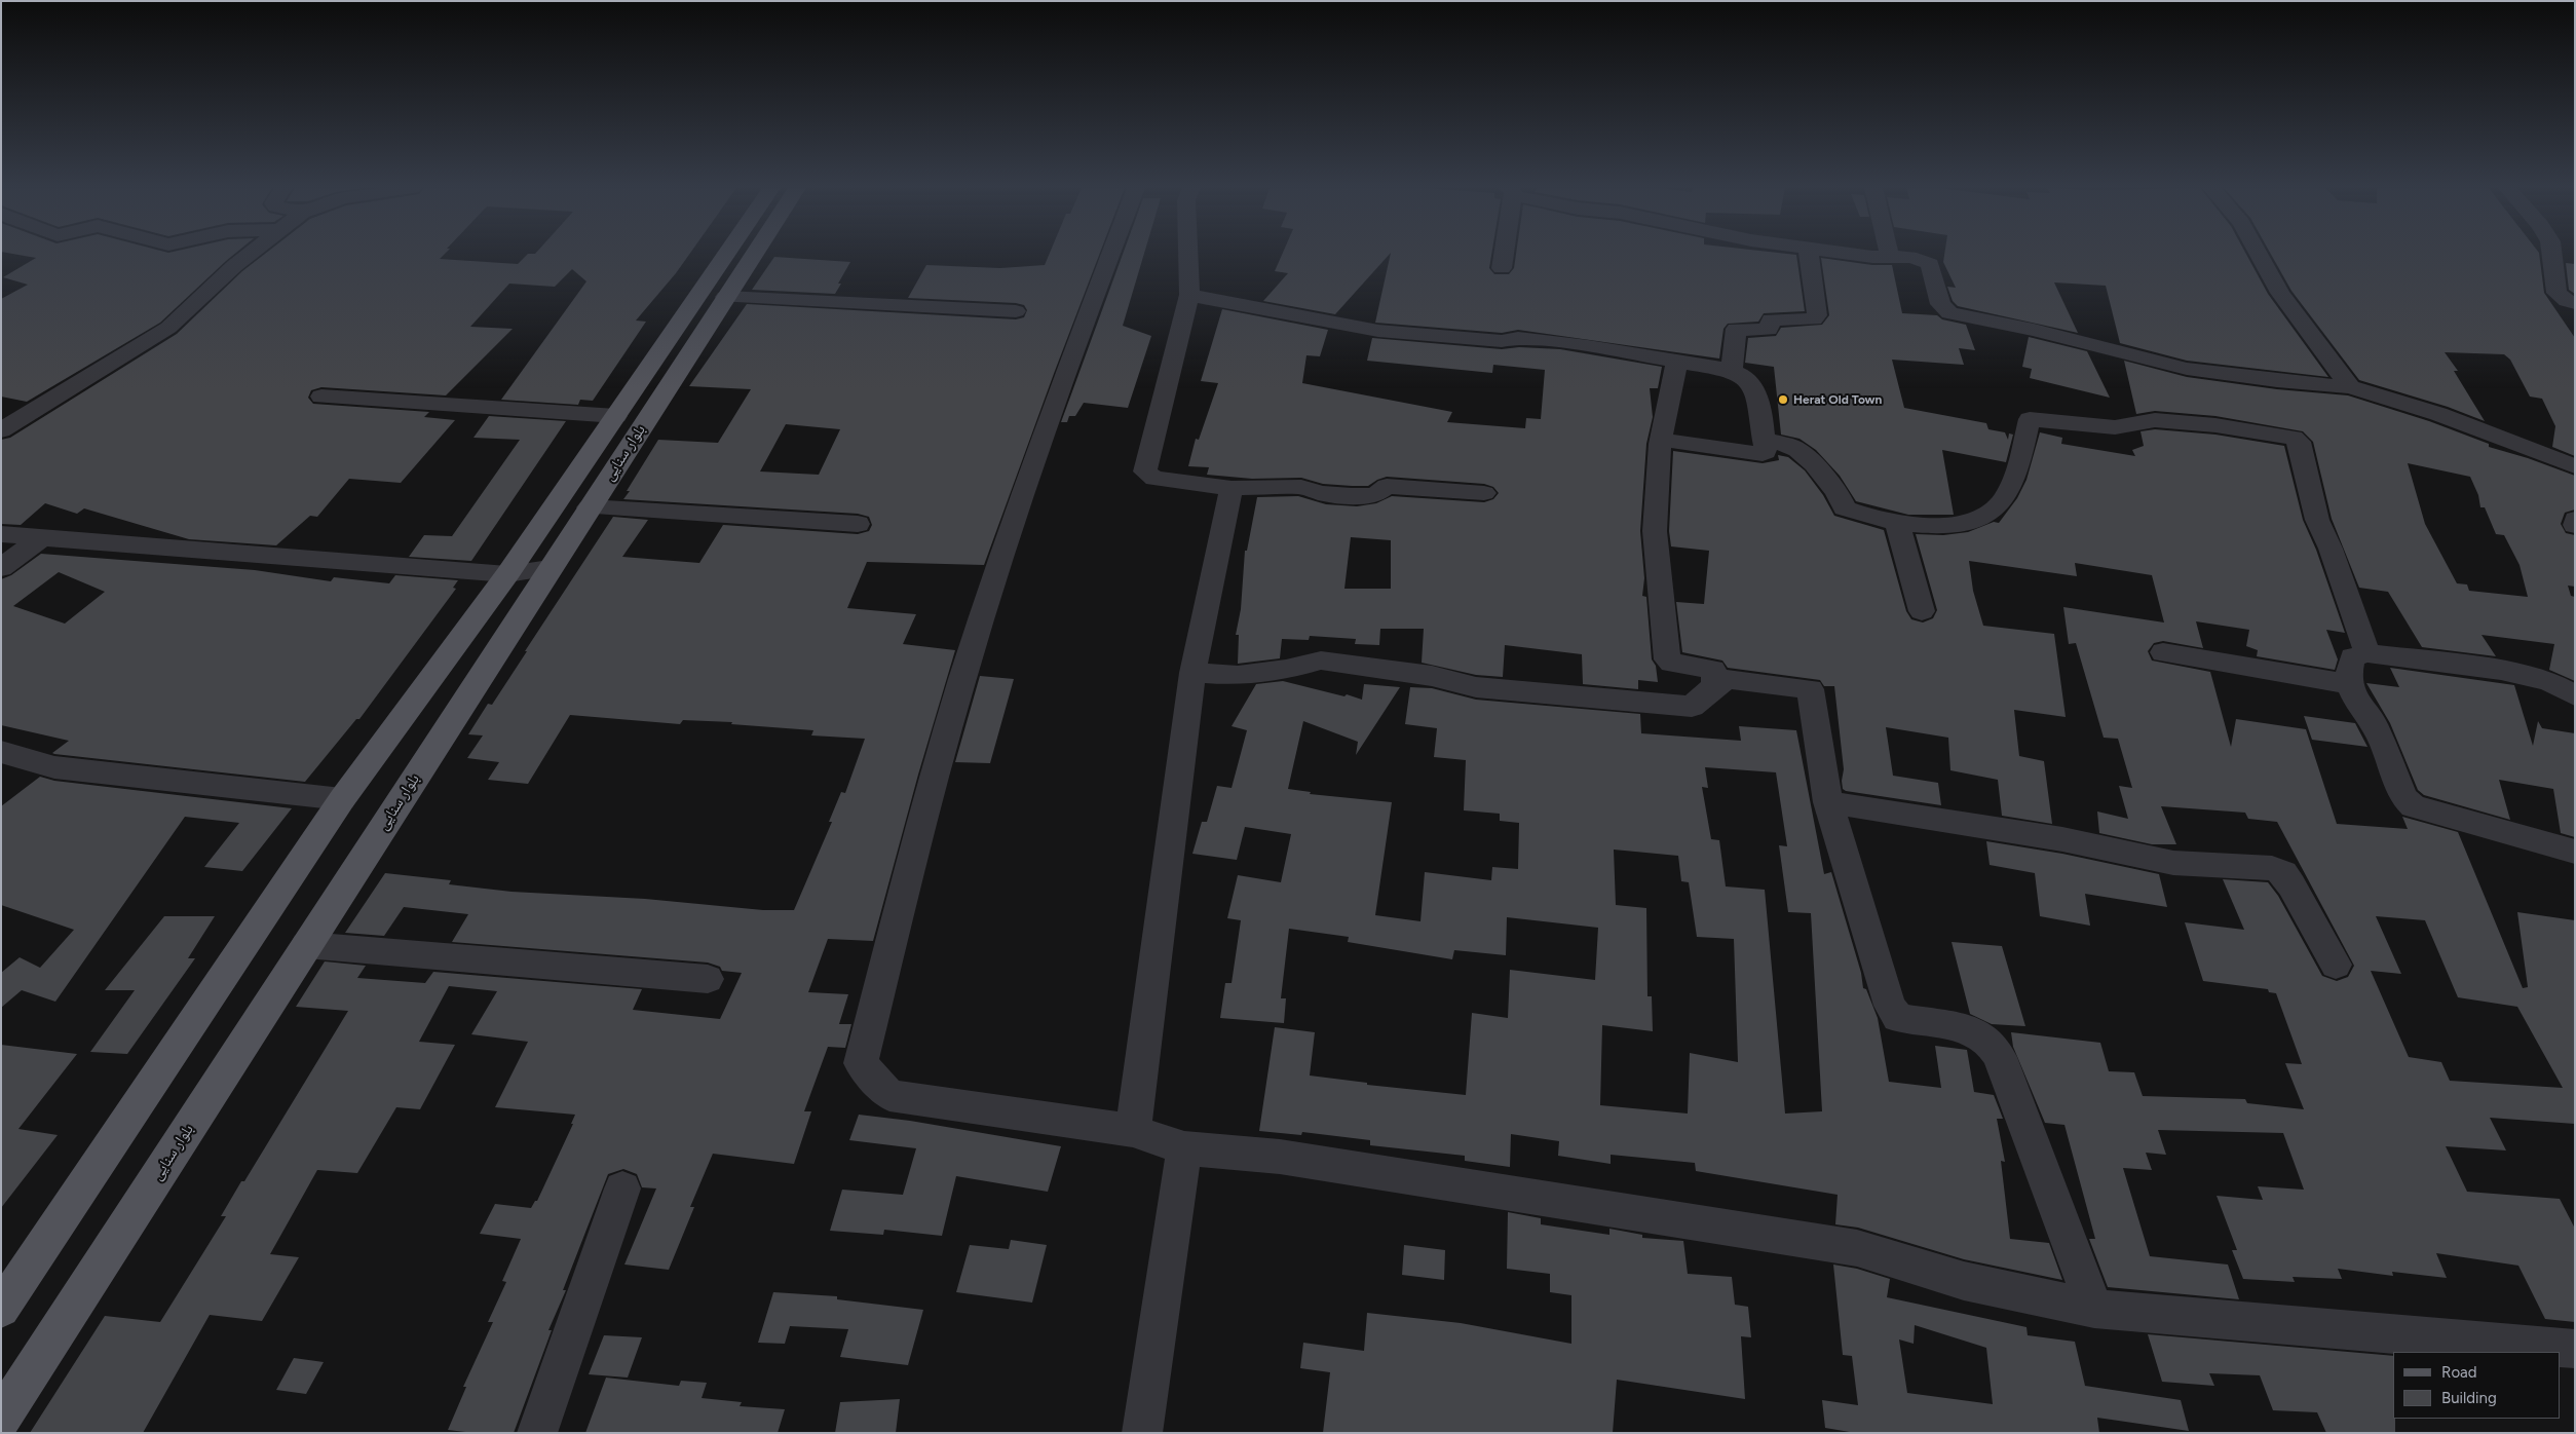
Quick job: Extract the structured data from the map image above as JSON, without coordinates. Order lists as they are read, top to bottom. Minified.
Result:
{"streets":{"main road":["بلوار سنایی"]},"places":["Herat Old Town"],"legend":["Road","Building"]}
